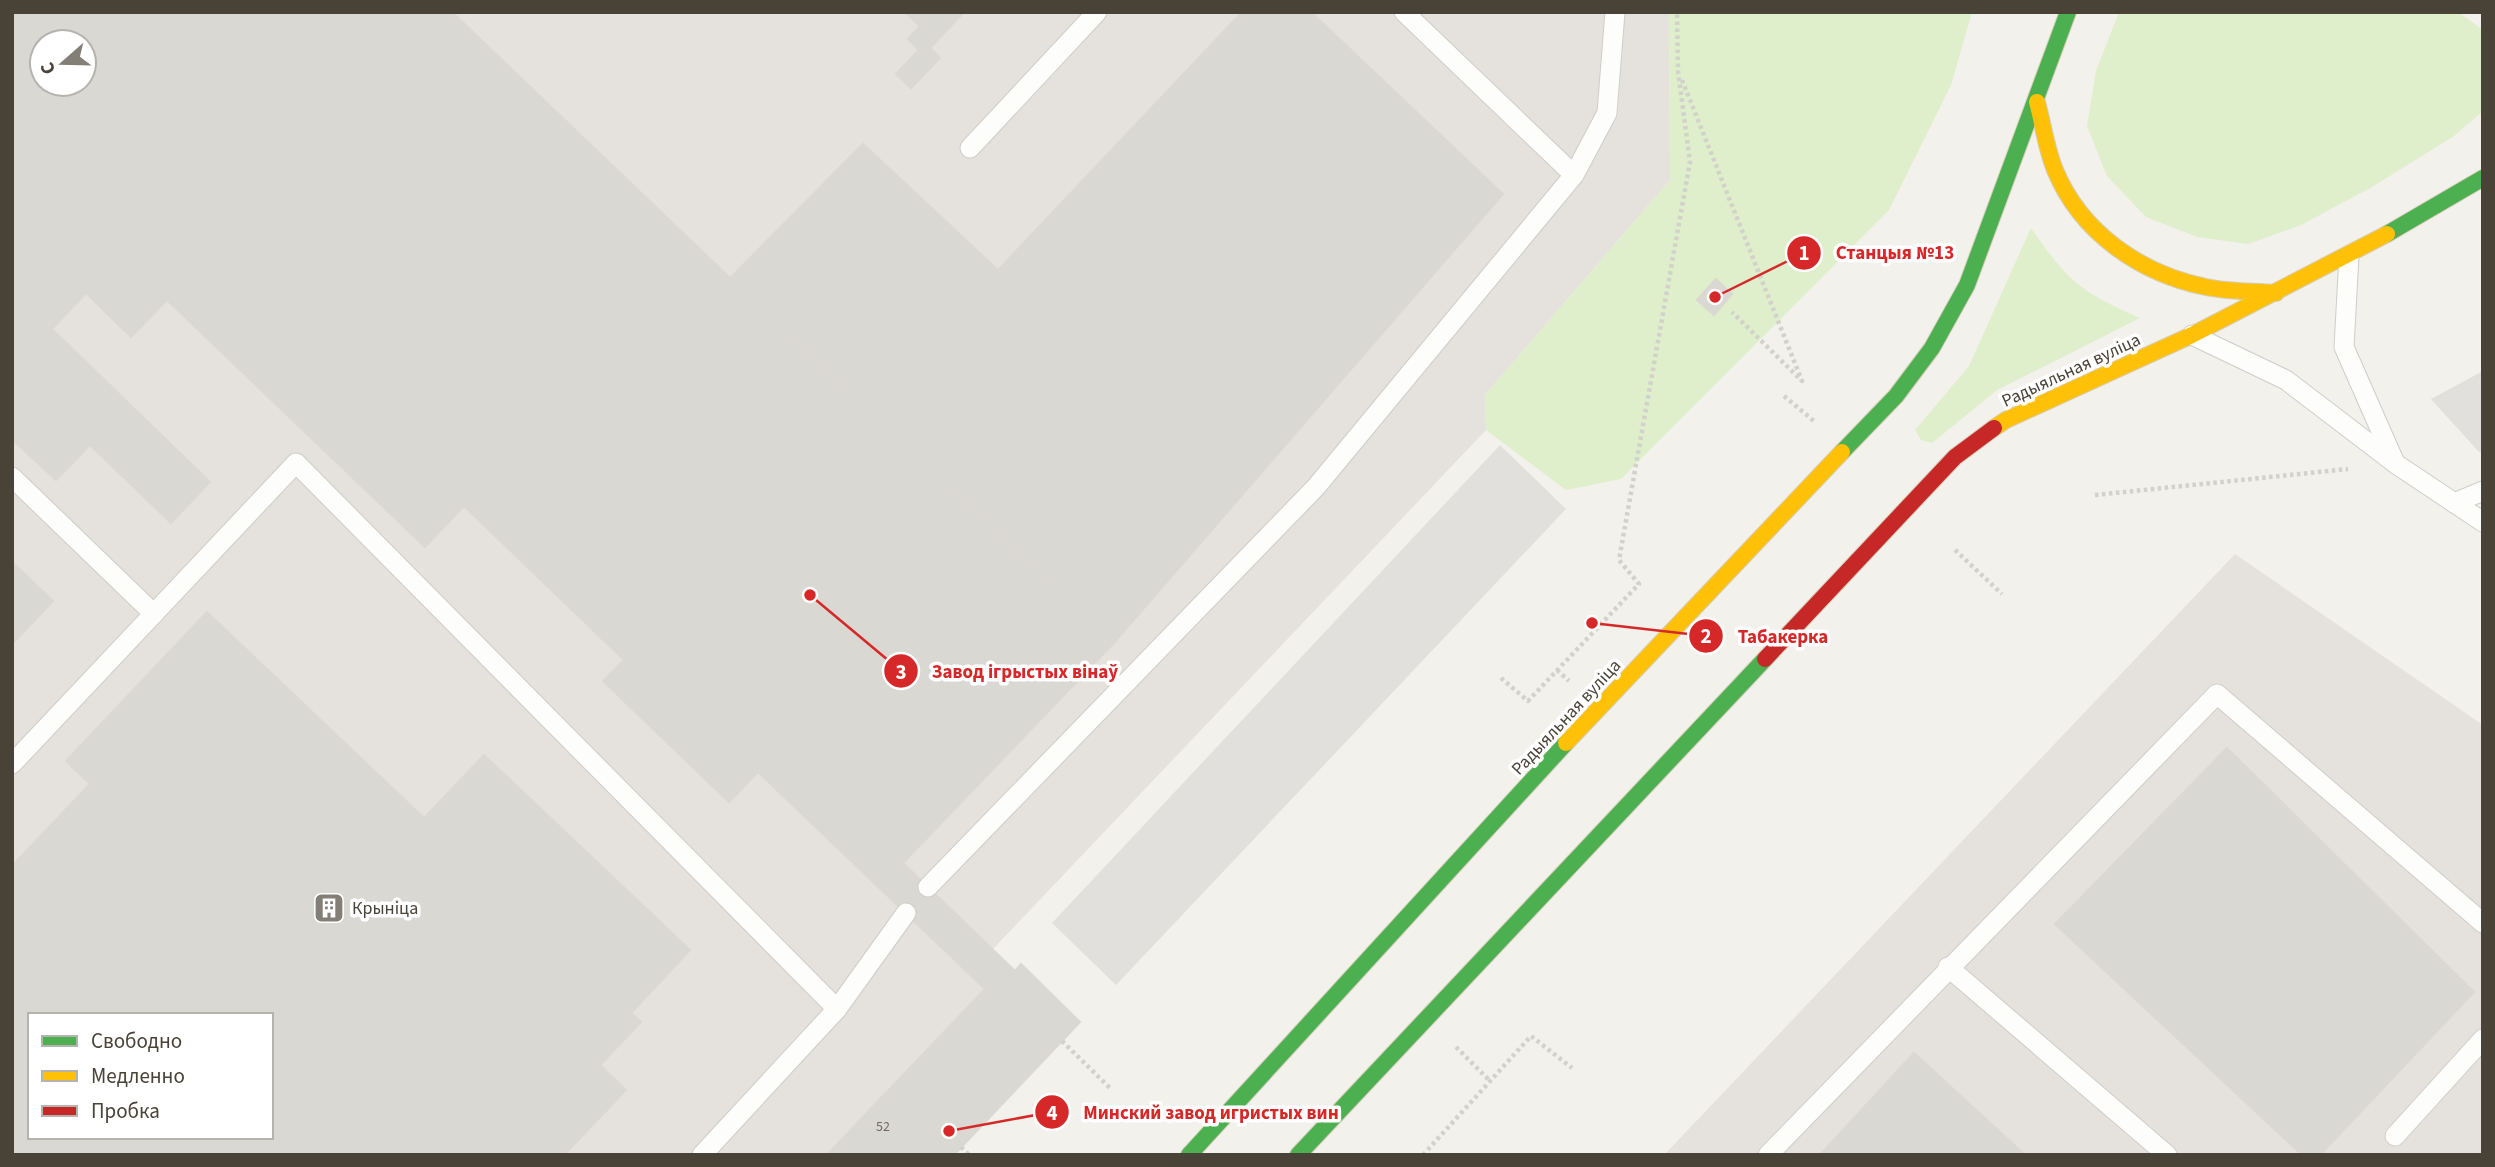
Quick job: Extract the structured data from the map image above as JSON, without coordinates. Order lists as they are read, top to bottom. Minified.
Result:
{"streets":{"main road":["Радыяльная вуліца"]},"places":{"other":["Станцыя №13","Завод ігрыстых вінаў","Табакерка","Минский завод игристых вин"],"building":["Крыніца"]},"house_numbers":["52"],"legend":["Свободно","Медленно","Пробка"],"north":"left"}
